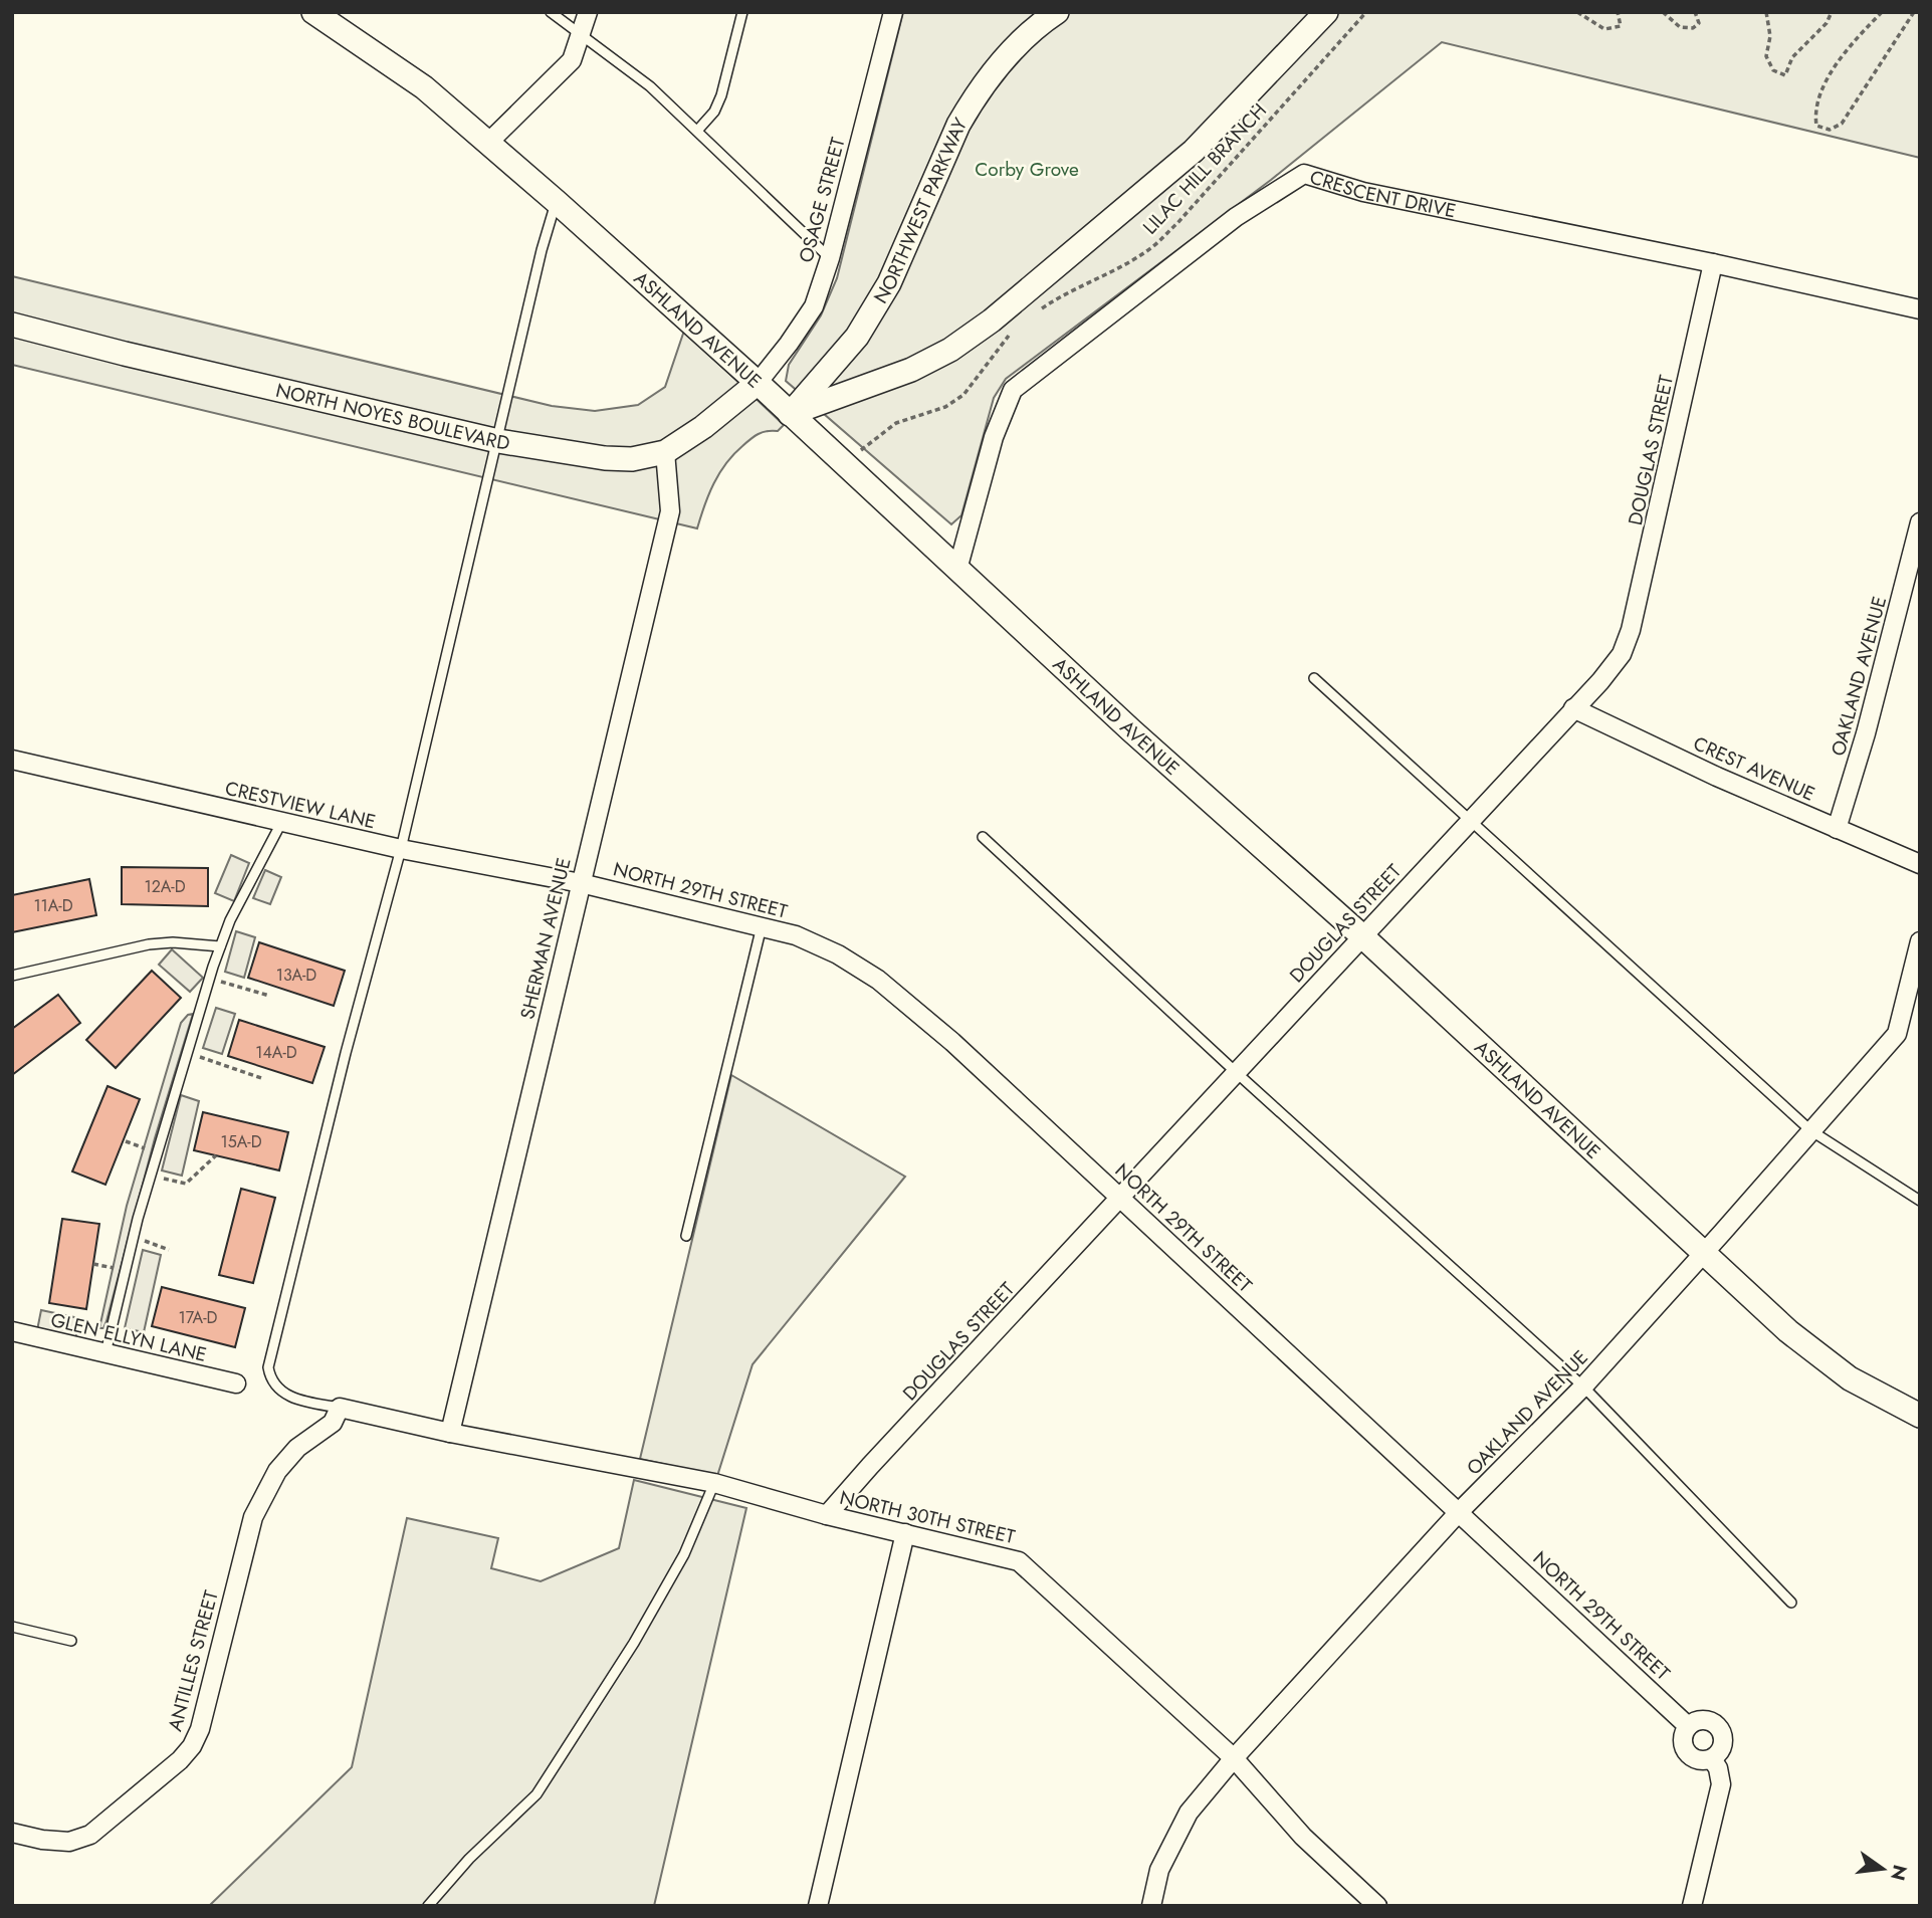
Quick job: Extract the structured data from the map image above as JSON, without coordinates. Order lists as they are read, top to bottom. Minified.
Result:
{"streets":{"street":["CRESCENT DRIVE","OSAGE STREET","NORTHWEST PARKWAY","ASHLAND AVENUE","NORTH NOYES BOULEVARD","DOUGLAS STREET","OAKLAND AVENUE","CREST AVENUE","CRESTVIEW LANE","NORTH 29TH STREET","SHERMAN AVENUE","GLEN ELLYN LANE","NORTH 30TH STREET","ANTILLES STREET"],"path":["LILAC HILL BRANCH"]},"crossings":[["CRESCENT DRIVE","ASHLAND AVENUE"],["CRESCENT DRIVE","DOUGLAS STREET"],["OSAGE STREET","ASHLAND AVENUE"],["OSAGE STREET","NORTH NOYES BOULEVARD"],["NORTHWEST PARKWAY","ASHLAND AVENUE"],["ASHLAND AVENUE","NORTH NOYES BOULEVARD"],["ASHLAND AVENUE","DOUGLAS STREET"],["ASHLAND AVENUE","OAKLAND AVENUE"],["NORTH NOYES BOULEVARD","SHERMAN AVENUE"],["DOUGLAS STREET","CREST AVENUE"],["DOUGLAS STREET","NORTH 29TH STREET"],["DOUGLAS STREET","NORTH 30TH STREET"],["OAKLAND AVENUE","CREST AVENUE"],["OAKLAND AVENUE","NORTH 29TH STREET"],["OAKLAND AVENUE","NORTH 30TH STREET"],["CRESTVIEW LANE","NORTH 29TH STREET"],["CRESTVIEW LANE","SHERMAN AVENUE"],["NORTH 29TH STREET","SHERMAN AVENUE"],["SHERMAN AVENUE","NORTH 30TH STREET"],["NORTH 30TH STREET","ANTILLES STREET"]],"parks":["Corby Grove"],"house_numbers":["12A-D","11A-D","13A-D","14A-D","15A-D","17A-D"],"north":"right"}
